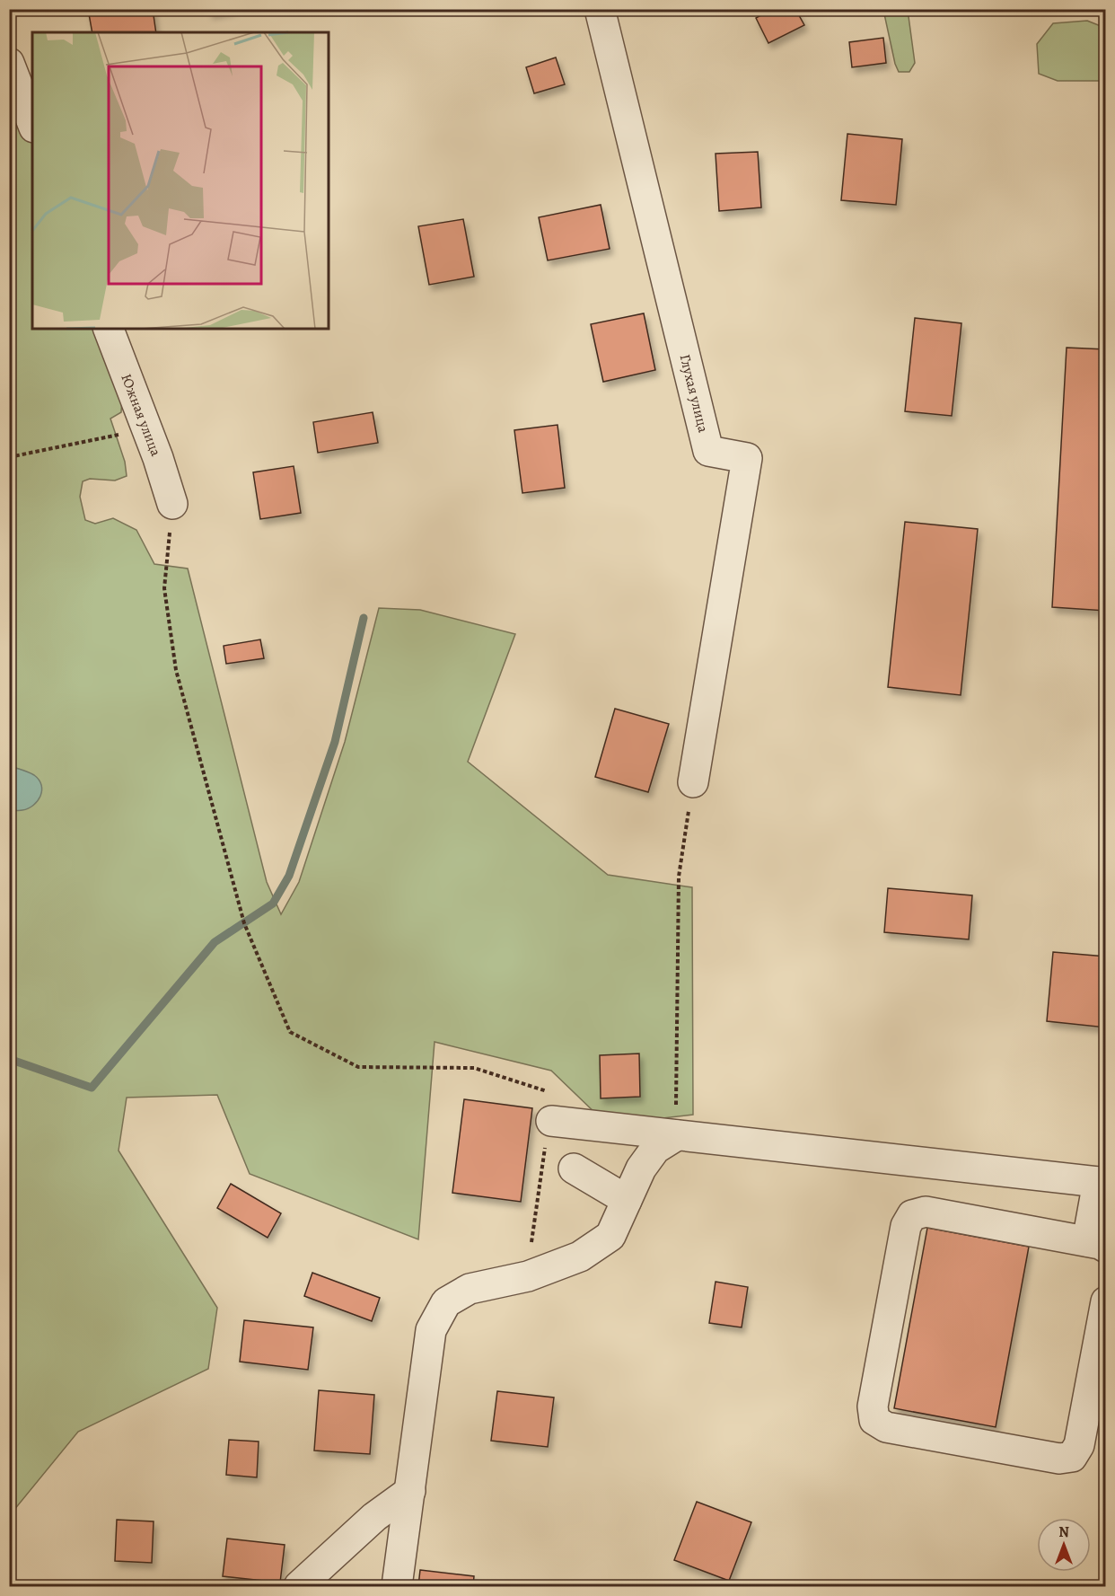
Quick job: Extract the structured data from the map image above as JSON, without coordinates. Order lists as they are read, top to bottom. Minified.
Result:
{"streets":{"street":["Глухая улица","Южная улица"]},"north":"top"}
